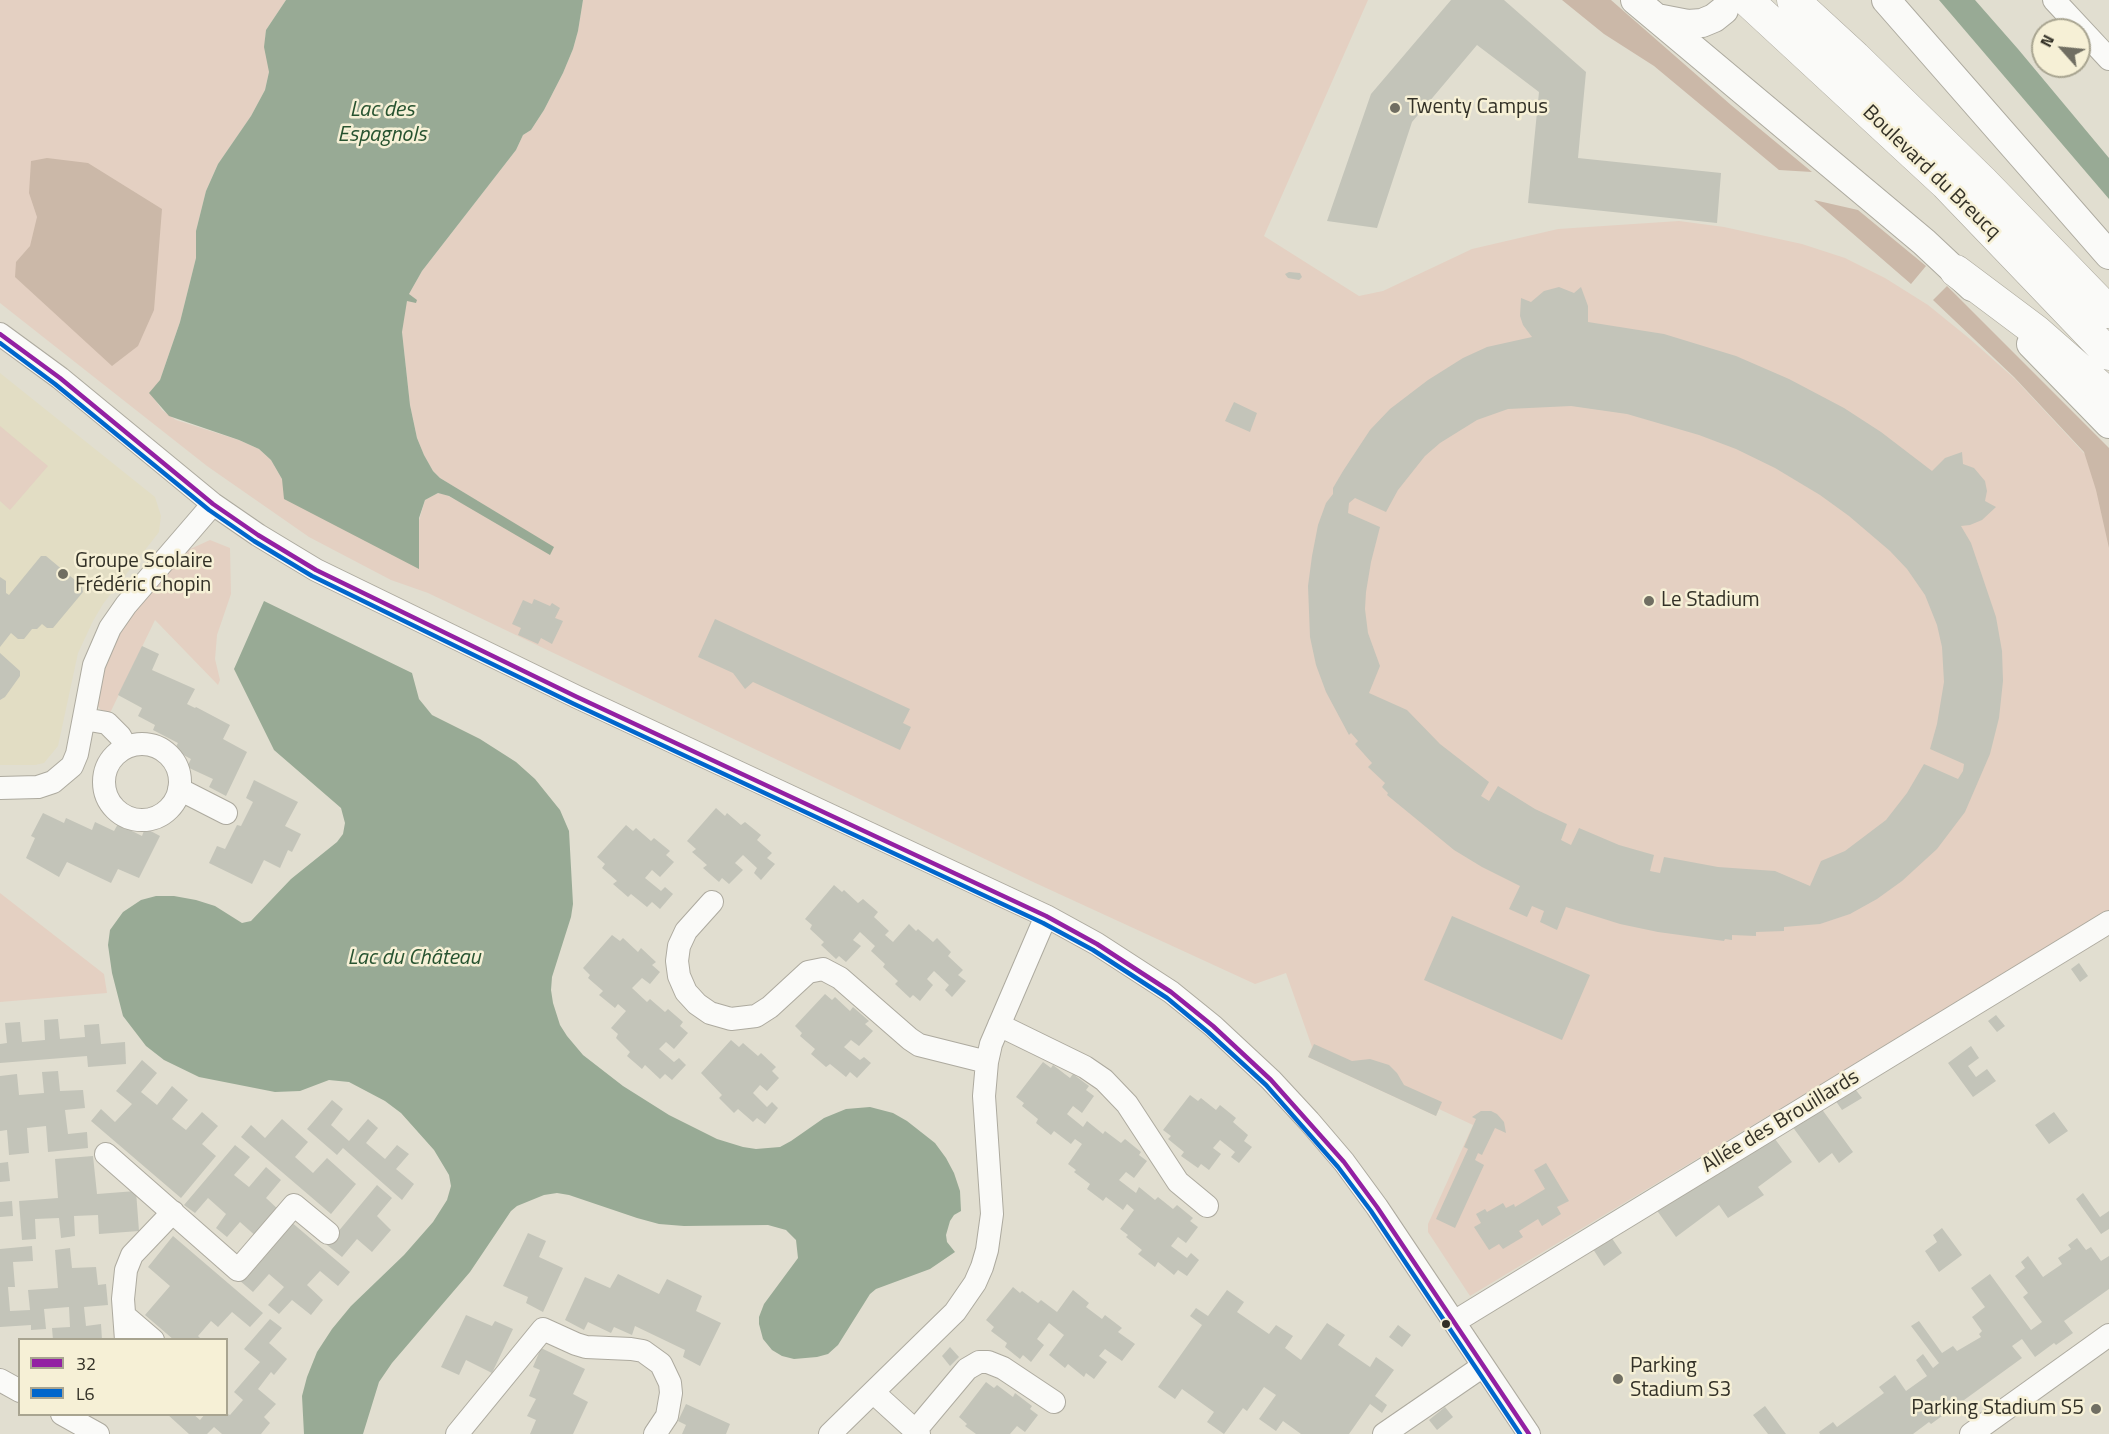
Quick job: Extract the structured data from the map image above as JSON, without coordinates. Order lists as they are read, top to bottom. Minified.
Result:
{"streets":{"highway":["Boulevard du Breucq"],"street":["Allée des Brouillards"]},"water":["Lac des Espagnols","Lac du Château"],"places":["Twenty Campus","Groupe Scolaire Frédéric Chopin","Le Stadium","Parking Stadium S3","Parking Stadium S5"],"lines":["transit line 32","transit line L6"],"legend":["32","L6"],"north":"top left"}
